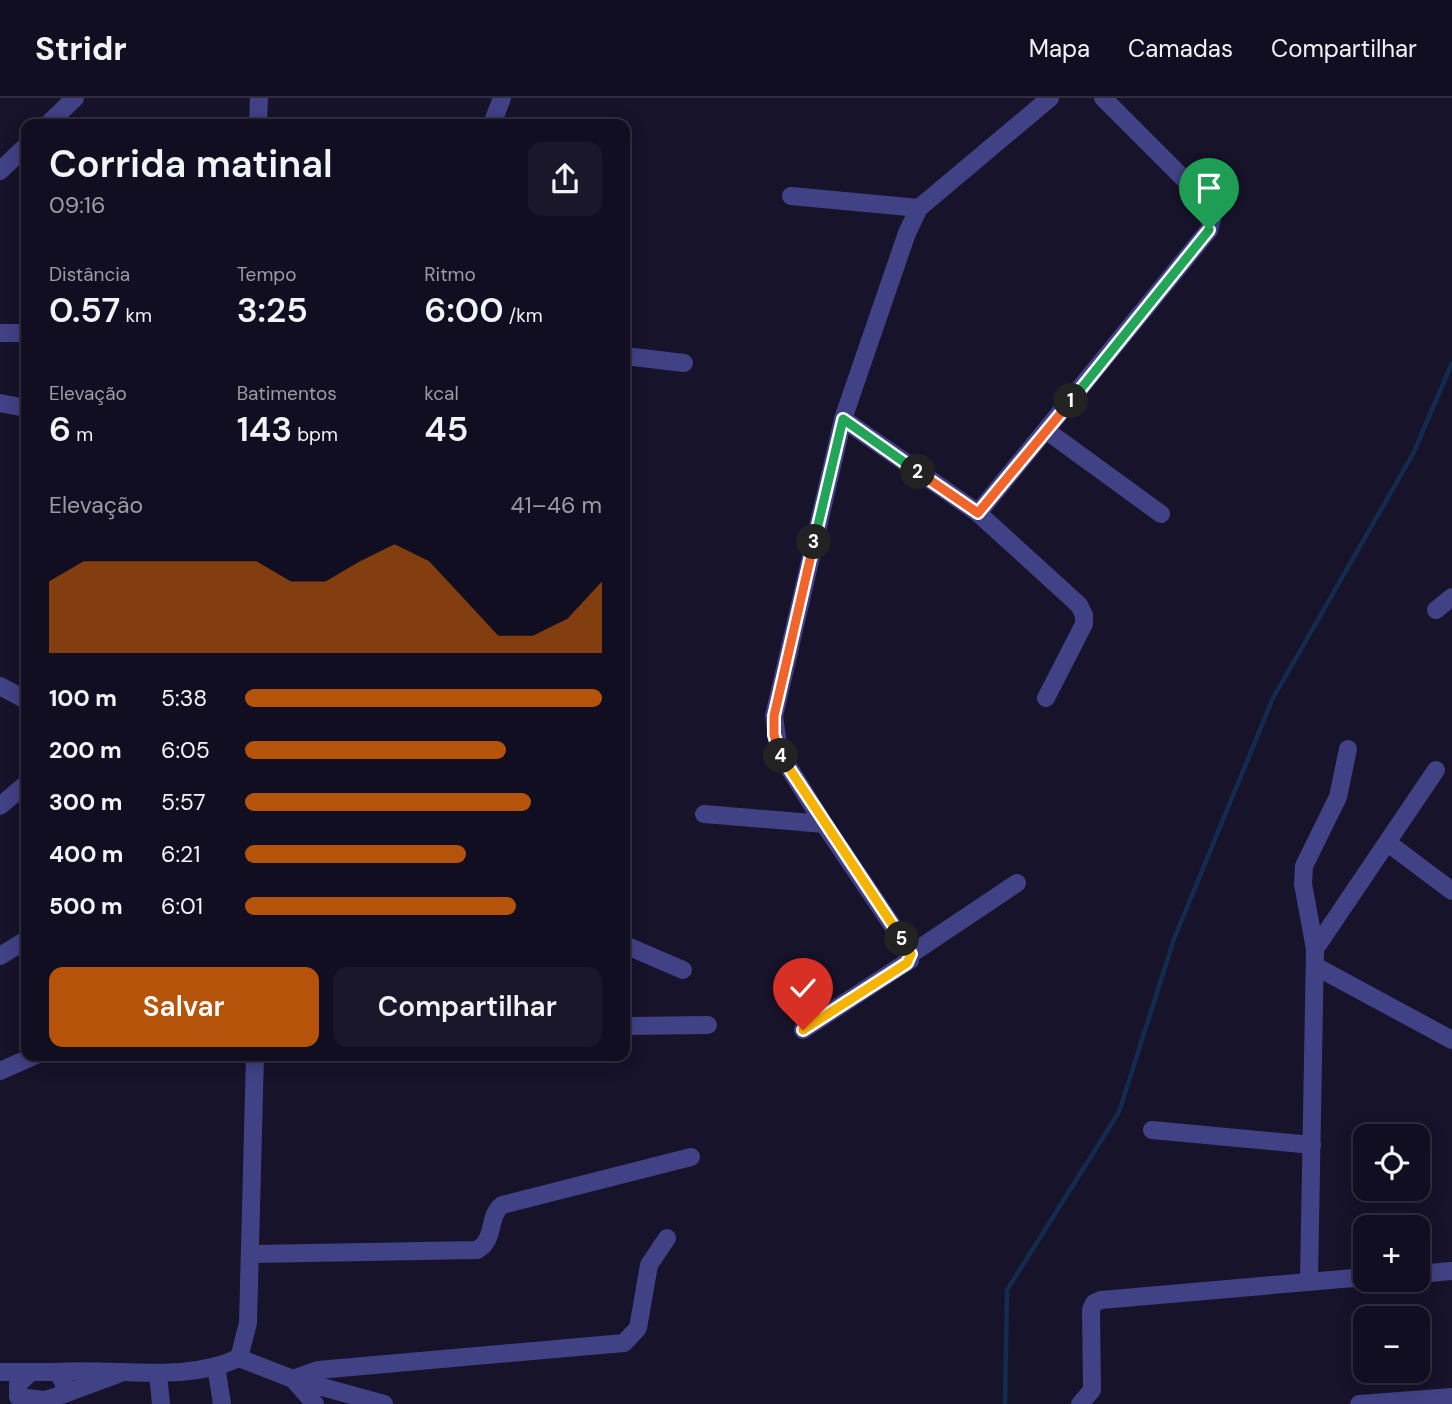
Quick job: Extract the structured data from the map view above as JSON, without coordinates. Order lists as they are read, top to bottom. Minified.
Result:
{"page":{"header":"Stridr","nav":["Mapa","Camadas","Compartilhar"],"heading":["Corrida matinal","09:16"],"stats":[["Distância","0.57 km"],["Tempo","3:25"],["Ritmo","6:00 /km"],["Elevação","6 m"],["Batimentos","143 bpm"],["kcal","45"]],"pins":["1","2","3","4","5"],"chart":["Elevação","41–46 m"],"list":[{"name":"100 m","note":"5:38"},{"name":"200 m","note":"6:05"},{"name":"300 m","note":"5:57"},{"name":"400 m","note":"6:21"},{"name":"500 m","note":"6:01"}],"buttons":["Salvar","Compartilhar"],"map_buttons":["+","−"]}}
